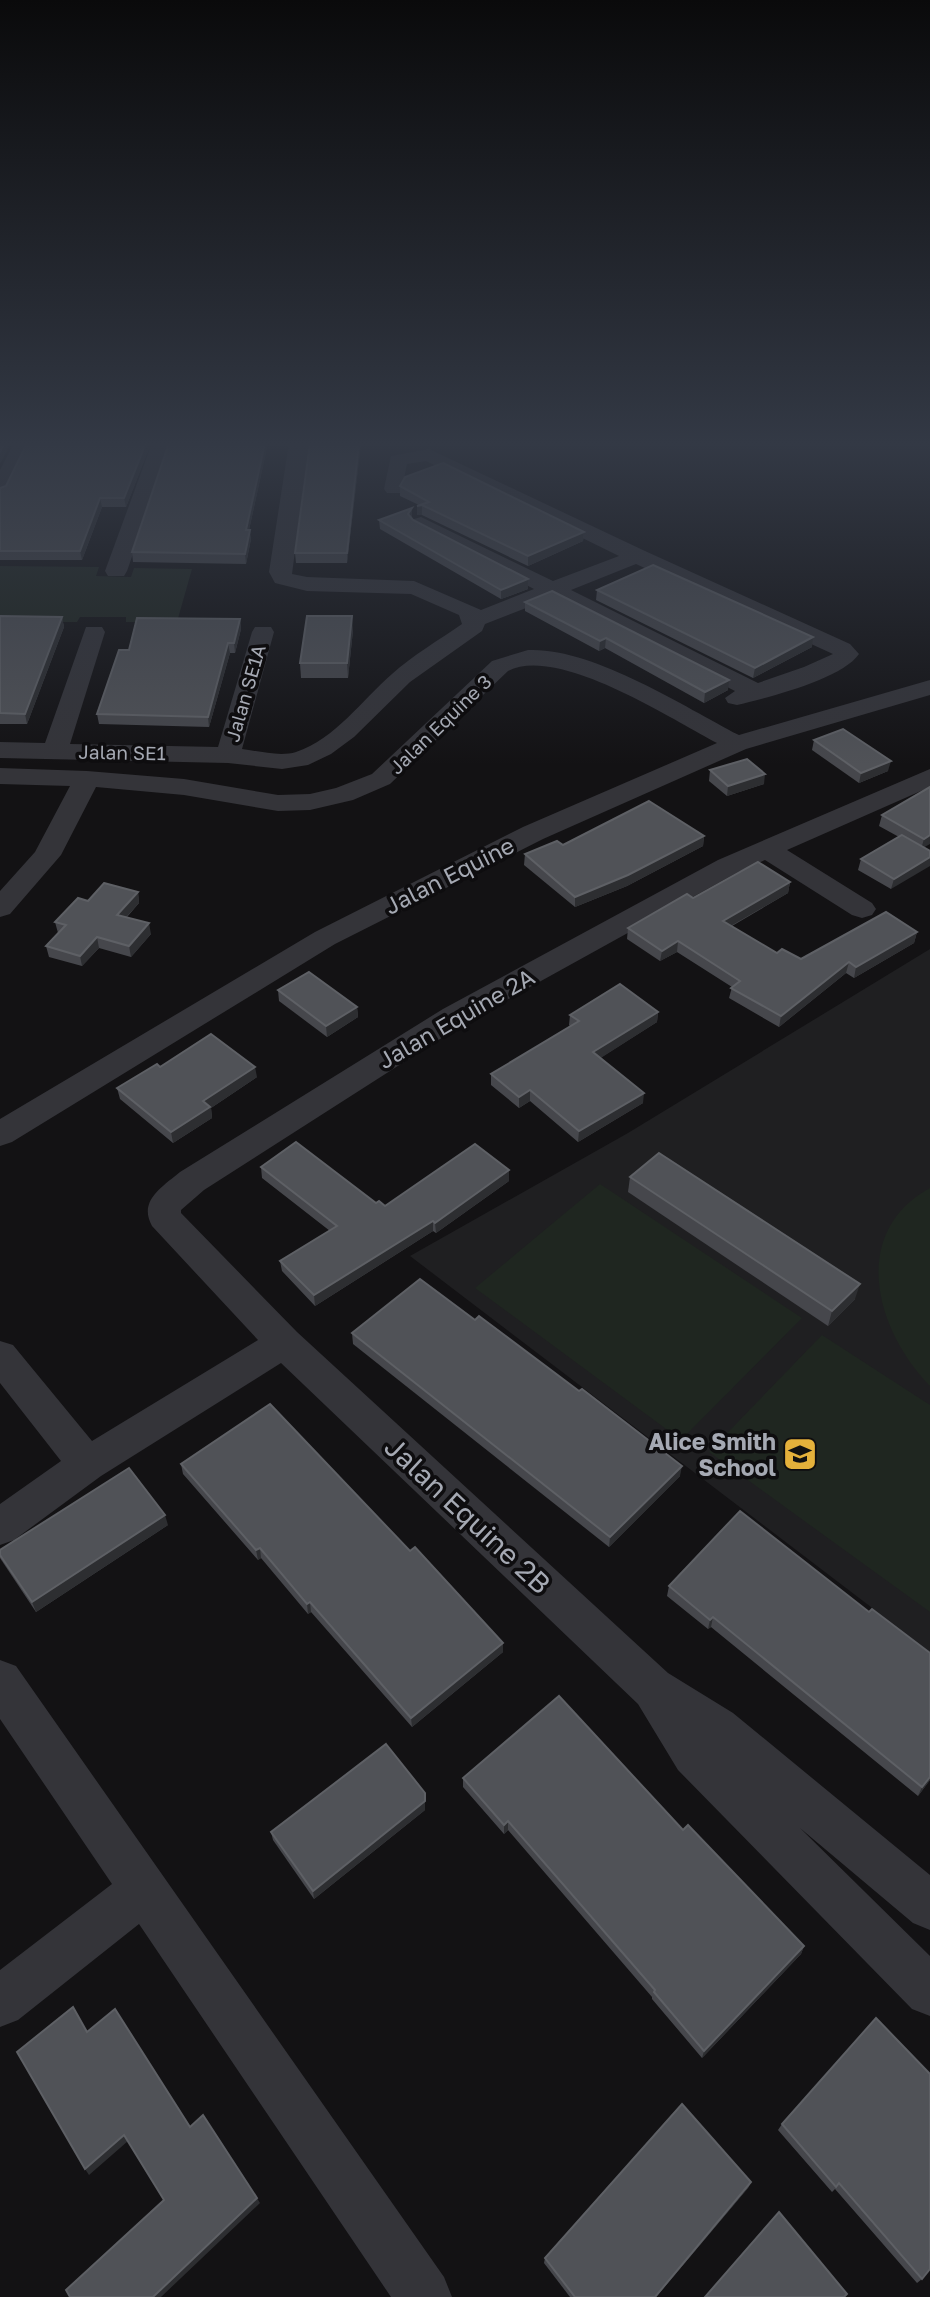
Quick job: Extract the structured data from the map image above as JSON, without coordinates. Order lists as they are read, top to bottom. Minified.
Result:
{"streets":{"street":["Jalan SE1A","Jalan Equine 3","Jalan SE1","Jalan Equine","Jalan Equine 2A","Jalan Equine 2B"]},"crossings":[["Jalan SE1A","Jalan SE1"],["Jalan Equine 3","Jalan Equine"],["Jalan Equine 2A","Jalan Equine 2B"]],"places":{"school or university":["Alice Smith School"]}}
